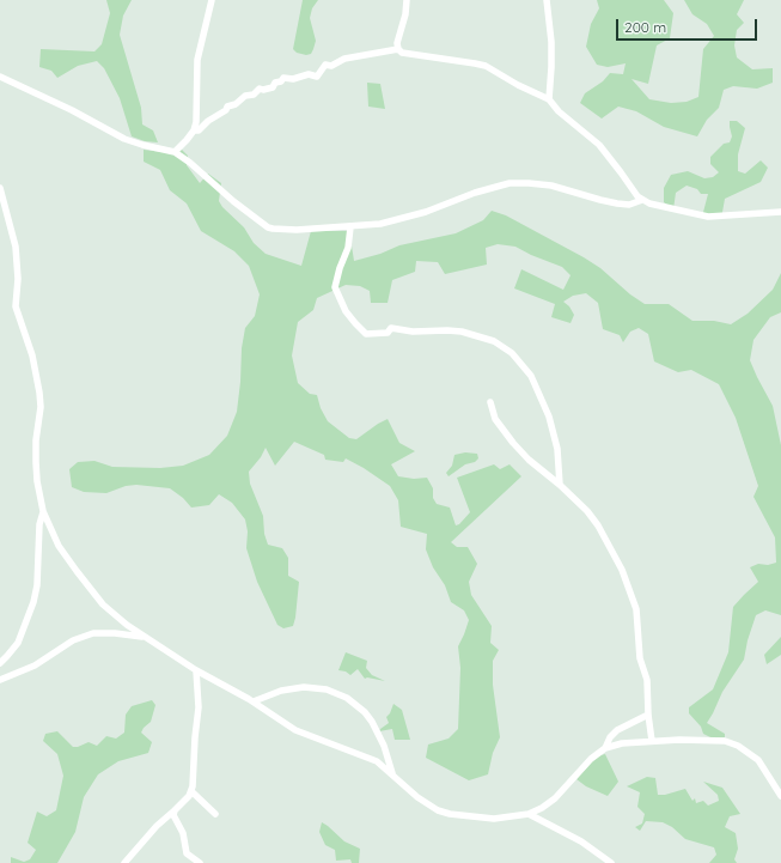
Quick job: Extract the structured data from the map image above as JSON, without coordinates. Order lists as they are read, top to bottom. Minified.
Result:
{"scale_bar":"200 m"}
